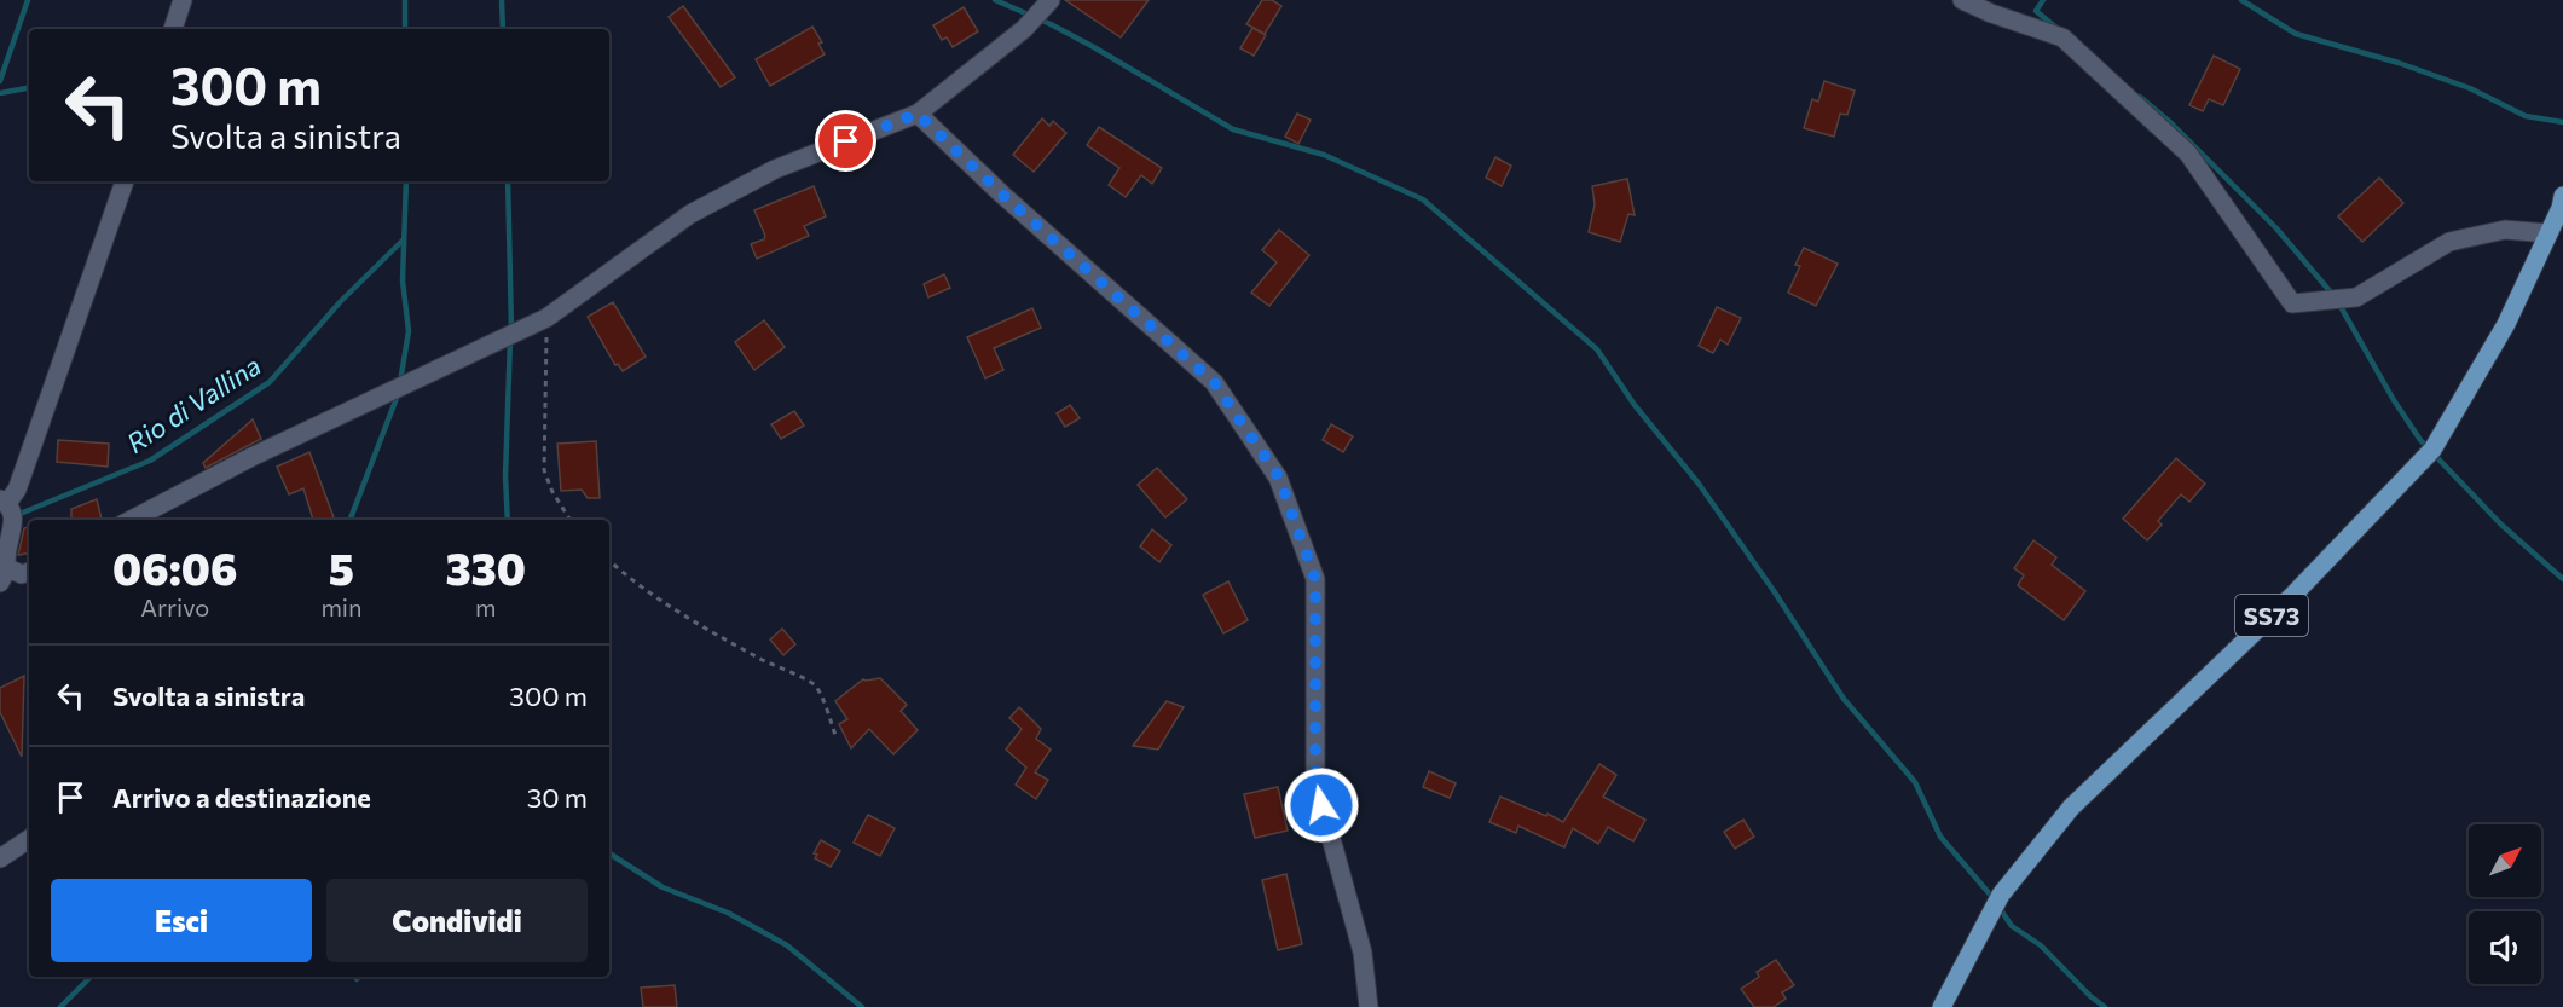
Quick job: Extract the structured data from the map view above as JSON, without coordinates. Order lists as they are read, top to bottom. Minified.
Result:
{"streets":{"main road":["SS73"]},"water":["Rio di Vallina"],"north":"top right","page":{"turn":["300 m","Svolta a sinistra"],"eta":["06:06","Arrivo","5","min","330","m"],"list":[{"name":"Svolta a sinistra","value":"300 m"},{"name":"Arrivo a destinazione","value":"30 m"}],"buttons":["Esci","Condividi"]}}
